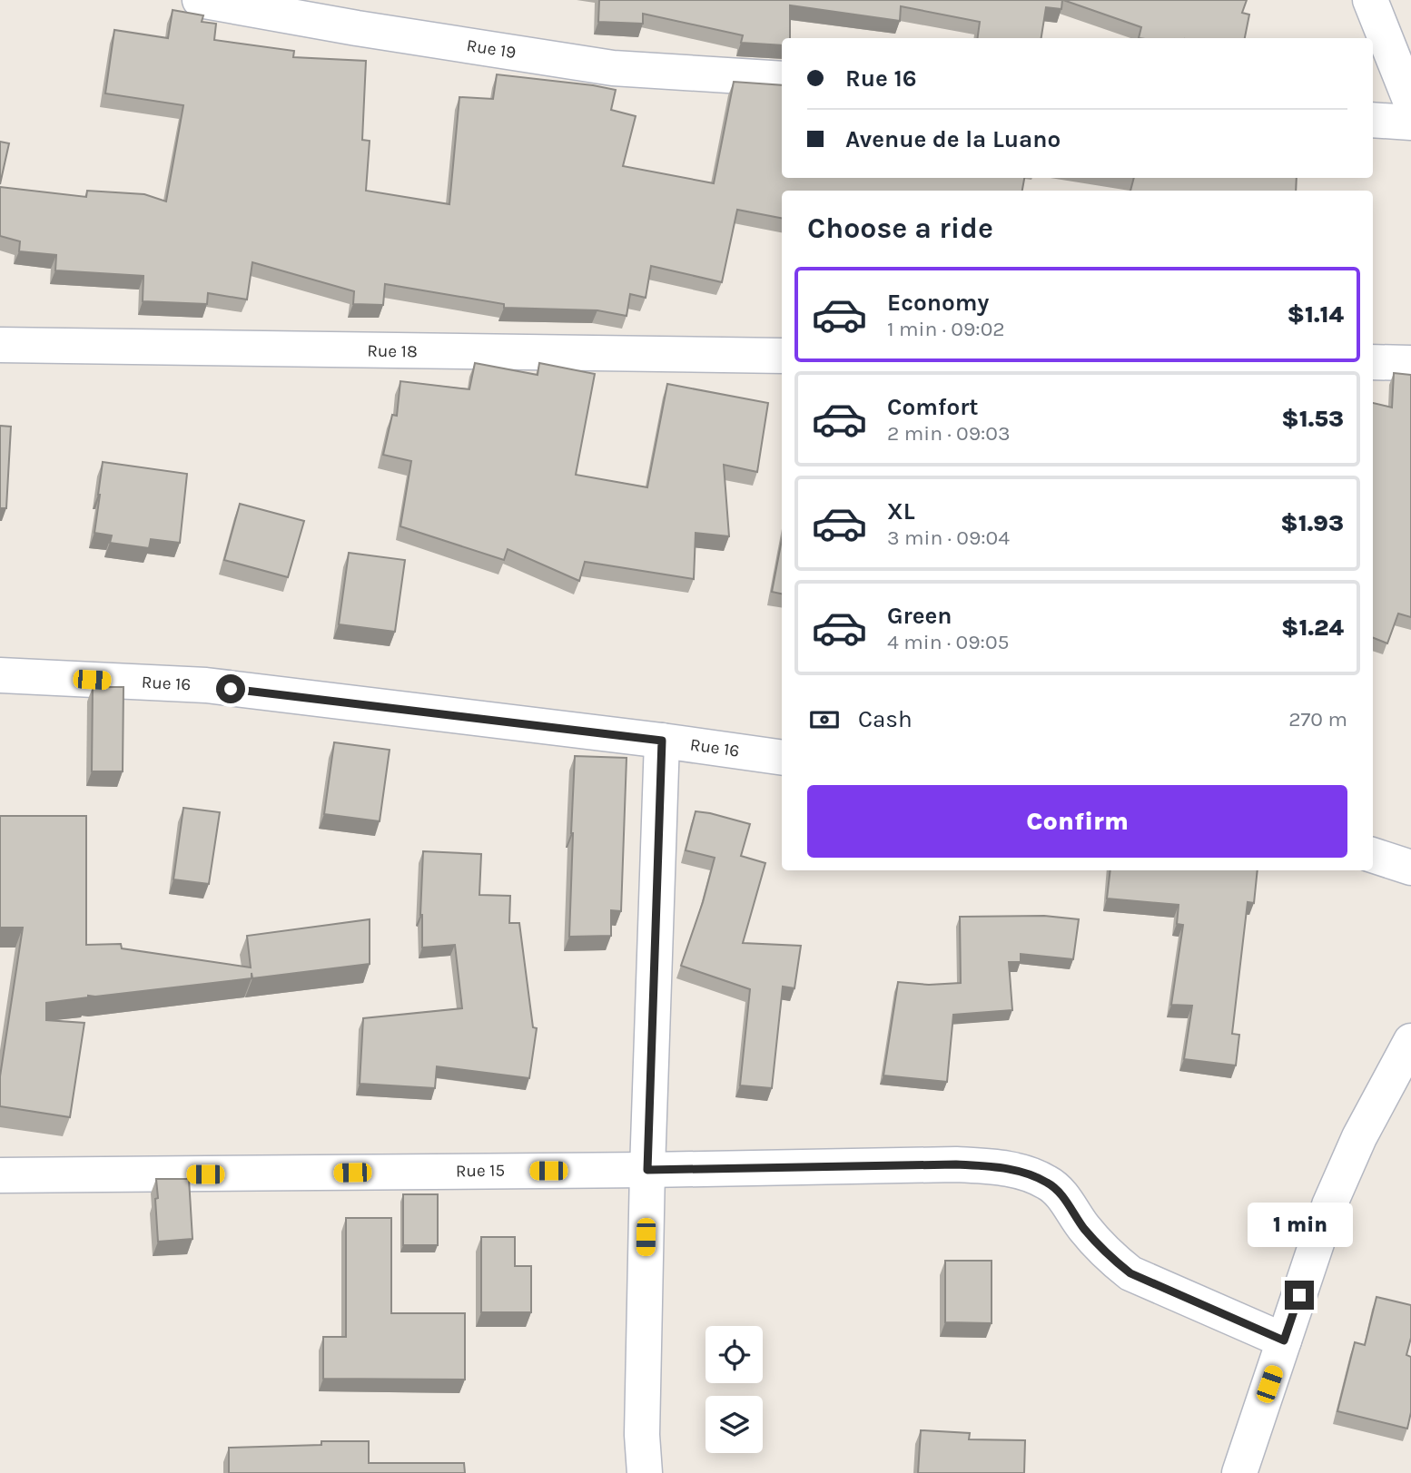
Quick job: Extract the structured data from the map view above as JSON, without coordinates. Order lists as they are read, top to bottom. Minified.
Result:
{"streets":{"street":["Rue 19","Rue 18","Rue 16","Rue 15"]},"page":{"banner":["Rue 16","Avenue de la Luano"],"heading":"Choose a ride","list":[{"name":"Economy","note":"1 min · 09:02","value":"$1.14"},{"name":"Comfort","note":"2 min · 09:03","value":"$1.53"},{"name":"XL","note":"3 min · 09:04","value":"$1.93"},{"name":"Green","note":"4 min · 09:05","value":"$1.24"}],"pay":["Cash","270 m"],"buttons":"Confirm","bubble":"1 min"}}
